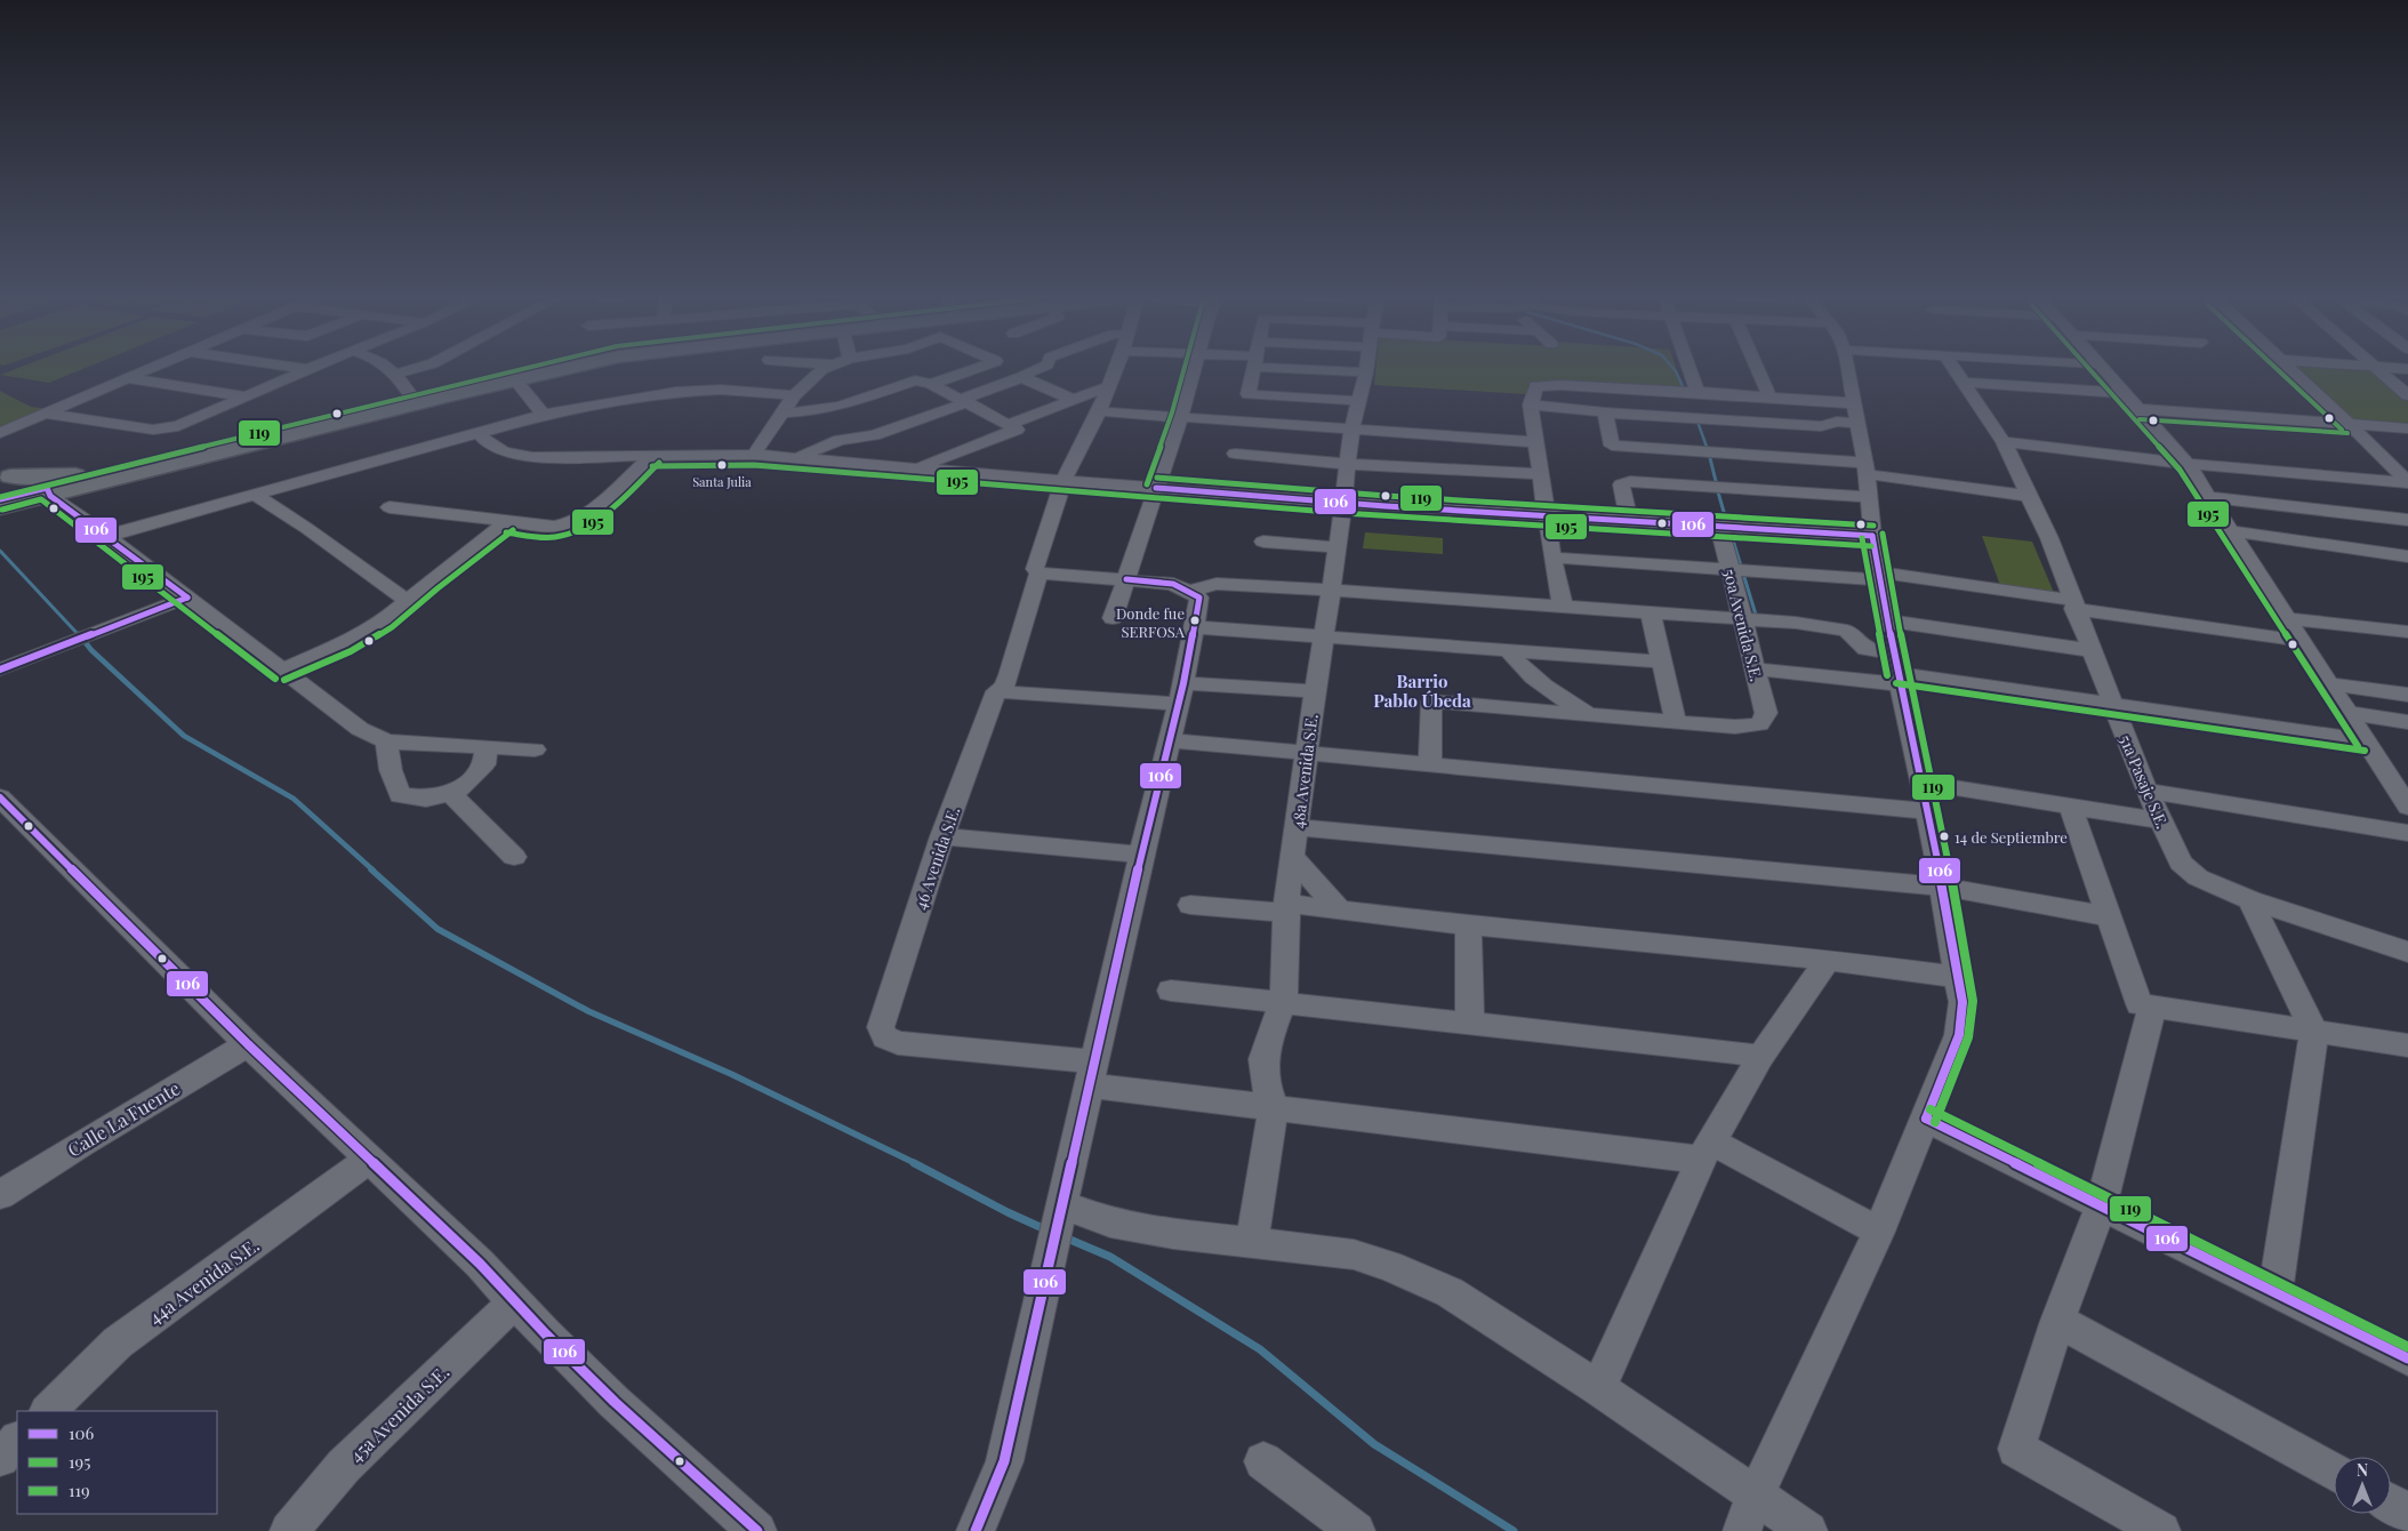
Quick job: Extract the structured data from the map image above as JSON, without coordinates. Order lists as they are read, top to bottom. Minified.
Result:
{"streets":{"street":["50a Avenida S.E.","48a Avenida S.E.","51a Pasaje S.E.","46 Avenida S.E.","Calle La Fuente","44a Avenida S.E.","45a Avenida S.E."]},"districts":["Barrio Pablo Úbeda"],"places":["Santa Julia","Donde fue SERFOSA","14 de Septiembre"],"lines":["transit line 195","transit line 119","transit line 106"],"legend":["106","195","119"],"north":"top"}
